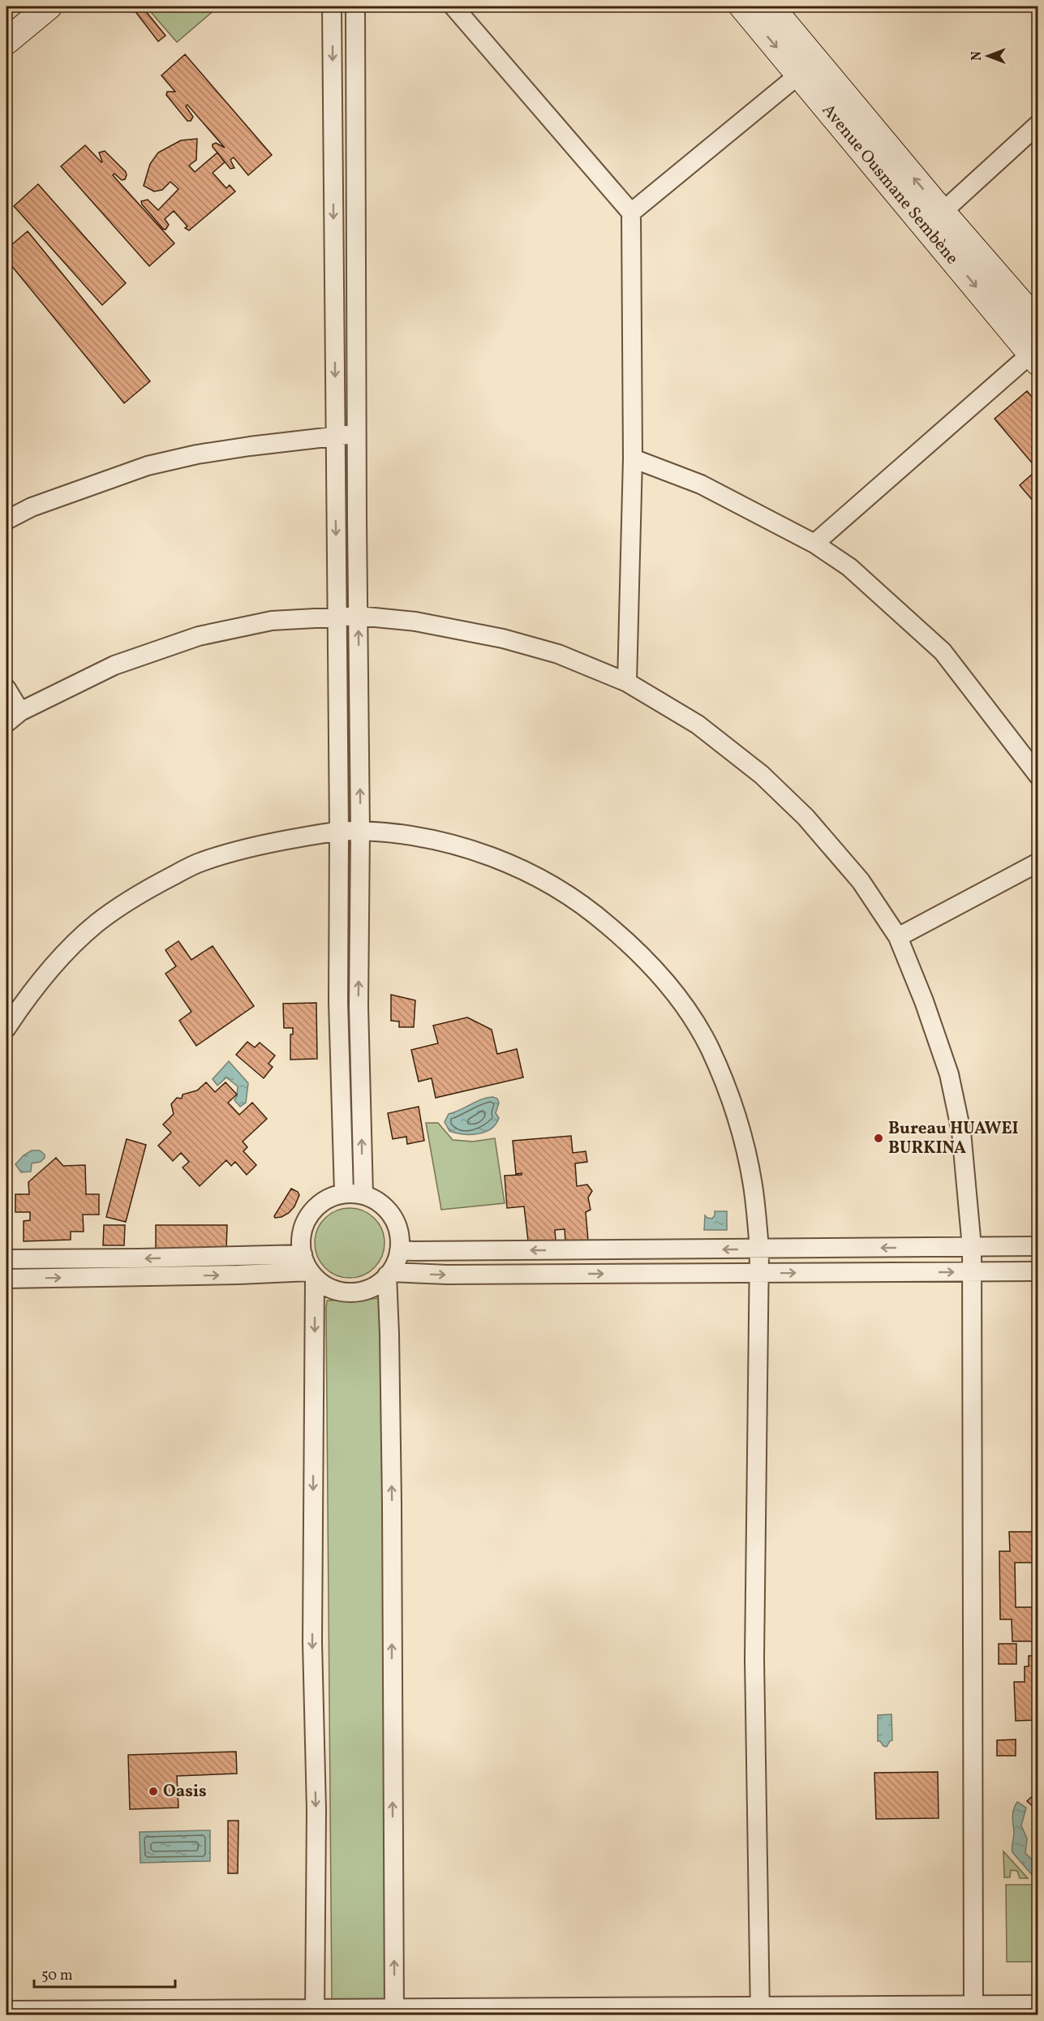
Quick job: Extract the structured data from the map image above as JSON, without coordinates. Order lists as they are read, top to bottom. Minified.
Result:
{"streets":{"main road":["Avenue Ousmane Sembène"]},"places":["Bureau HUAWEI BURKINA","Oasis"],"scale_bar":"50 m","north":"left"}
